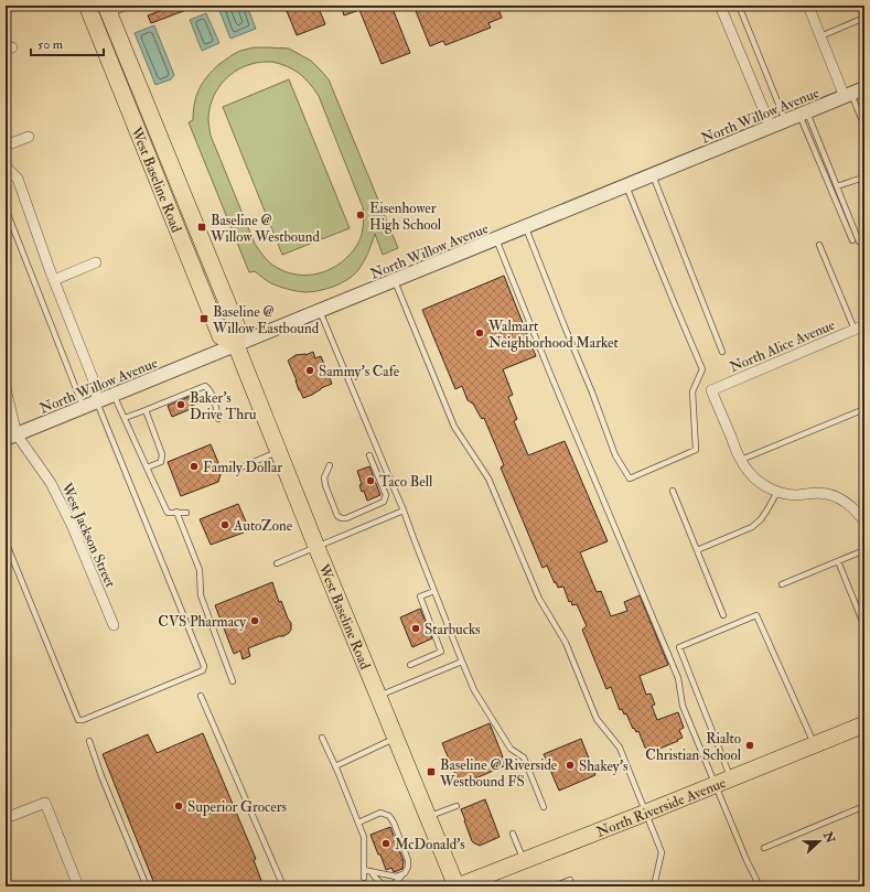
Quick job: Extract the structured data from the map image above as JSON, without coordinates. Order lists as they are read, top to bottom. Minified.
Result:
{"streets":{"main road":["West Baseline Road","North Riverside Avenue"],"street":["North Willow Avenue","North Alice Avenue","West Jackson Street"]},"crossings":[["North Willow Avenue","West Baseline Road"],["North Willow Avenue","West Jackson Street"],["West Baseline Road","North Riverside Avenue"]],"places":{"other":["Eisenhower High School","Walmart Neighborhood Market","Sammy's Cafe","Baker's Drive Thru","Family Dollar","Taco Bell","AutoZone","CVS Pharmacy","Starbucks","Rialto Christian School","Shakey's","Superior Grocers","McDonald's"],"transit":["Baseline @ Willow Westbound","Baseline @ Willow Eastbound","Baseline @ Riverside Westbound FS"]},"scale_bar":"50 m","north":"right"}
